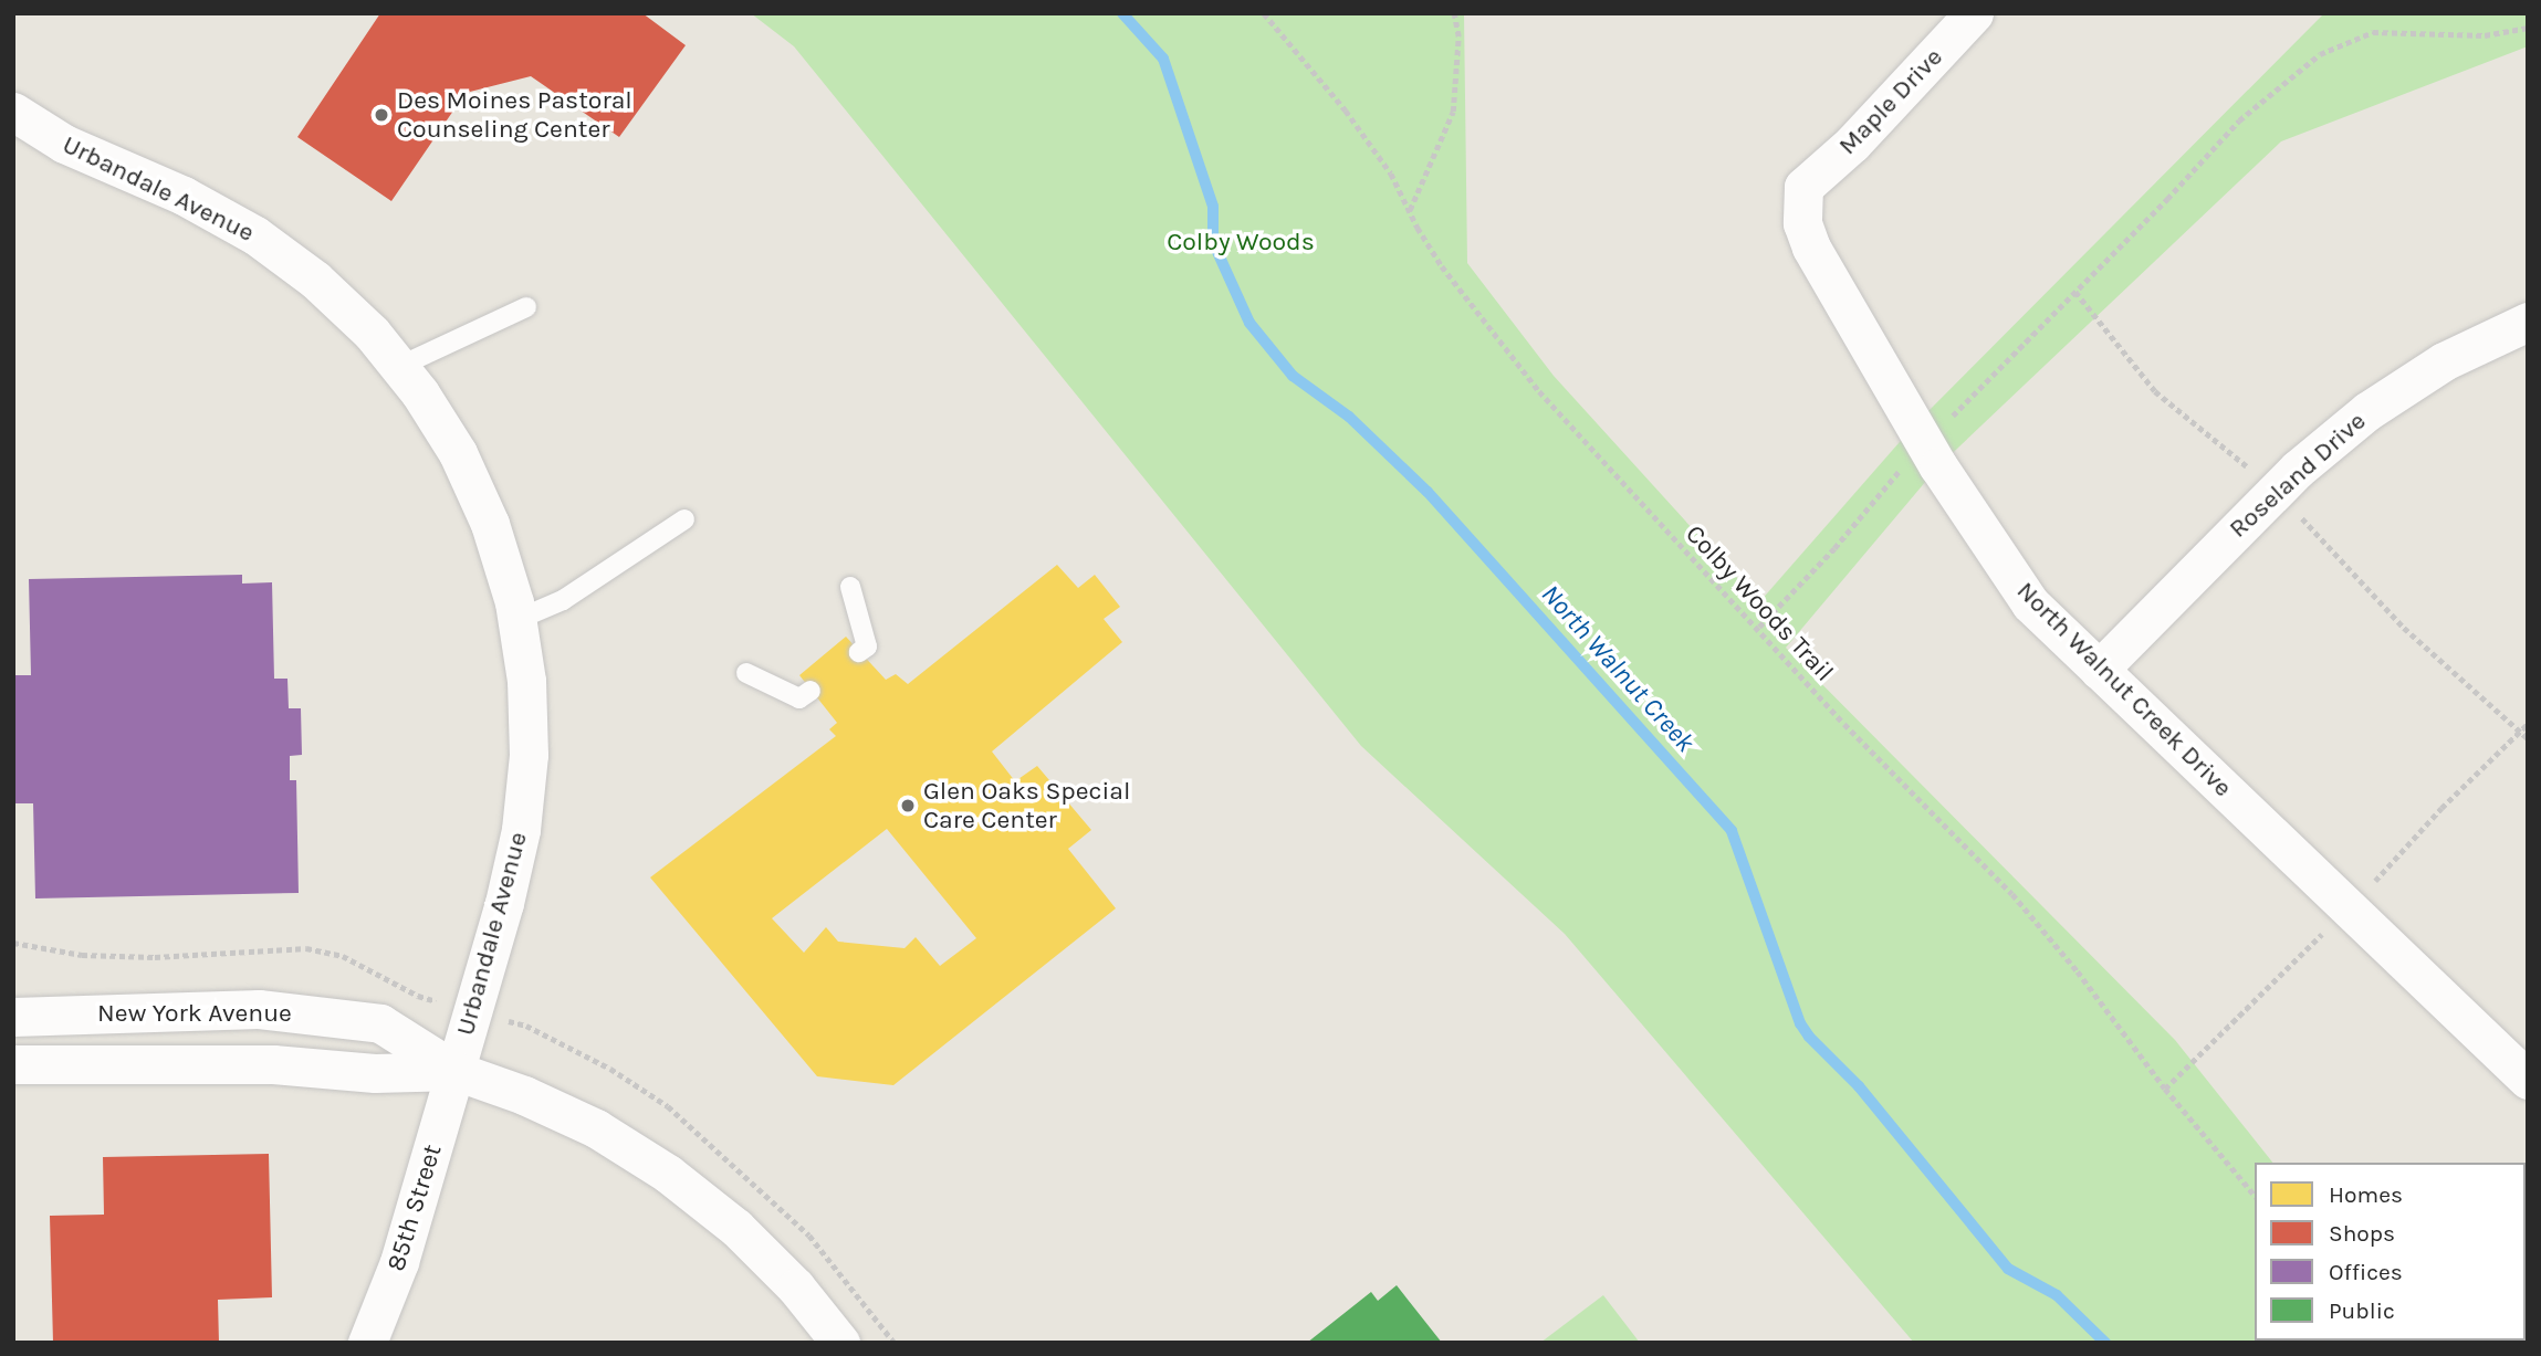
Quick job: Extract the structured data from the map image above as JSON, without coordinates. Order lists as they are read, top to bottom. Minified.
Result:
{"streets":{"street":["Maple Drive","Urbandale Avenue","Roseland Drive","North Walnut Creek Drive","New York Avenue","85th Street"],"path":["Colby Woods Trail"]},"crossings":[["Maple Drive","North Walnut Creek Drive"],["Urbandale Avenue","New York Avenue"],["Urbandale Avenue","85th Street"],["Roseland Drive","North Walnut Creek Drive"],["New York Avenue","85th Street"]],"water":["North Walnut Creek"],"parks":["Colby Woods"],"places":["Des Moines Pastoral Counseling Center","Glen Oaks Special Care Center"],"legend":["Homes","Shops","Offices","Public"]}
